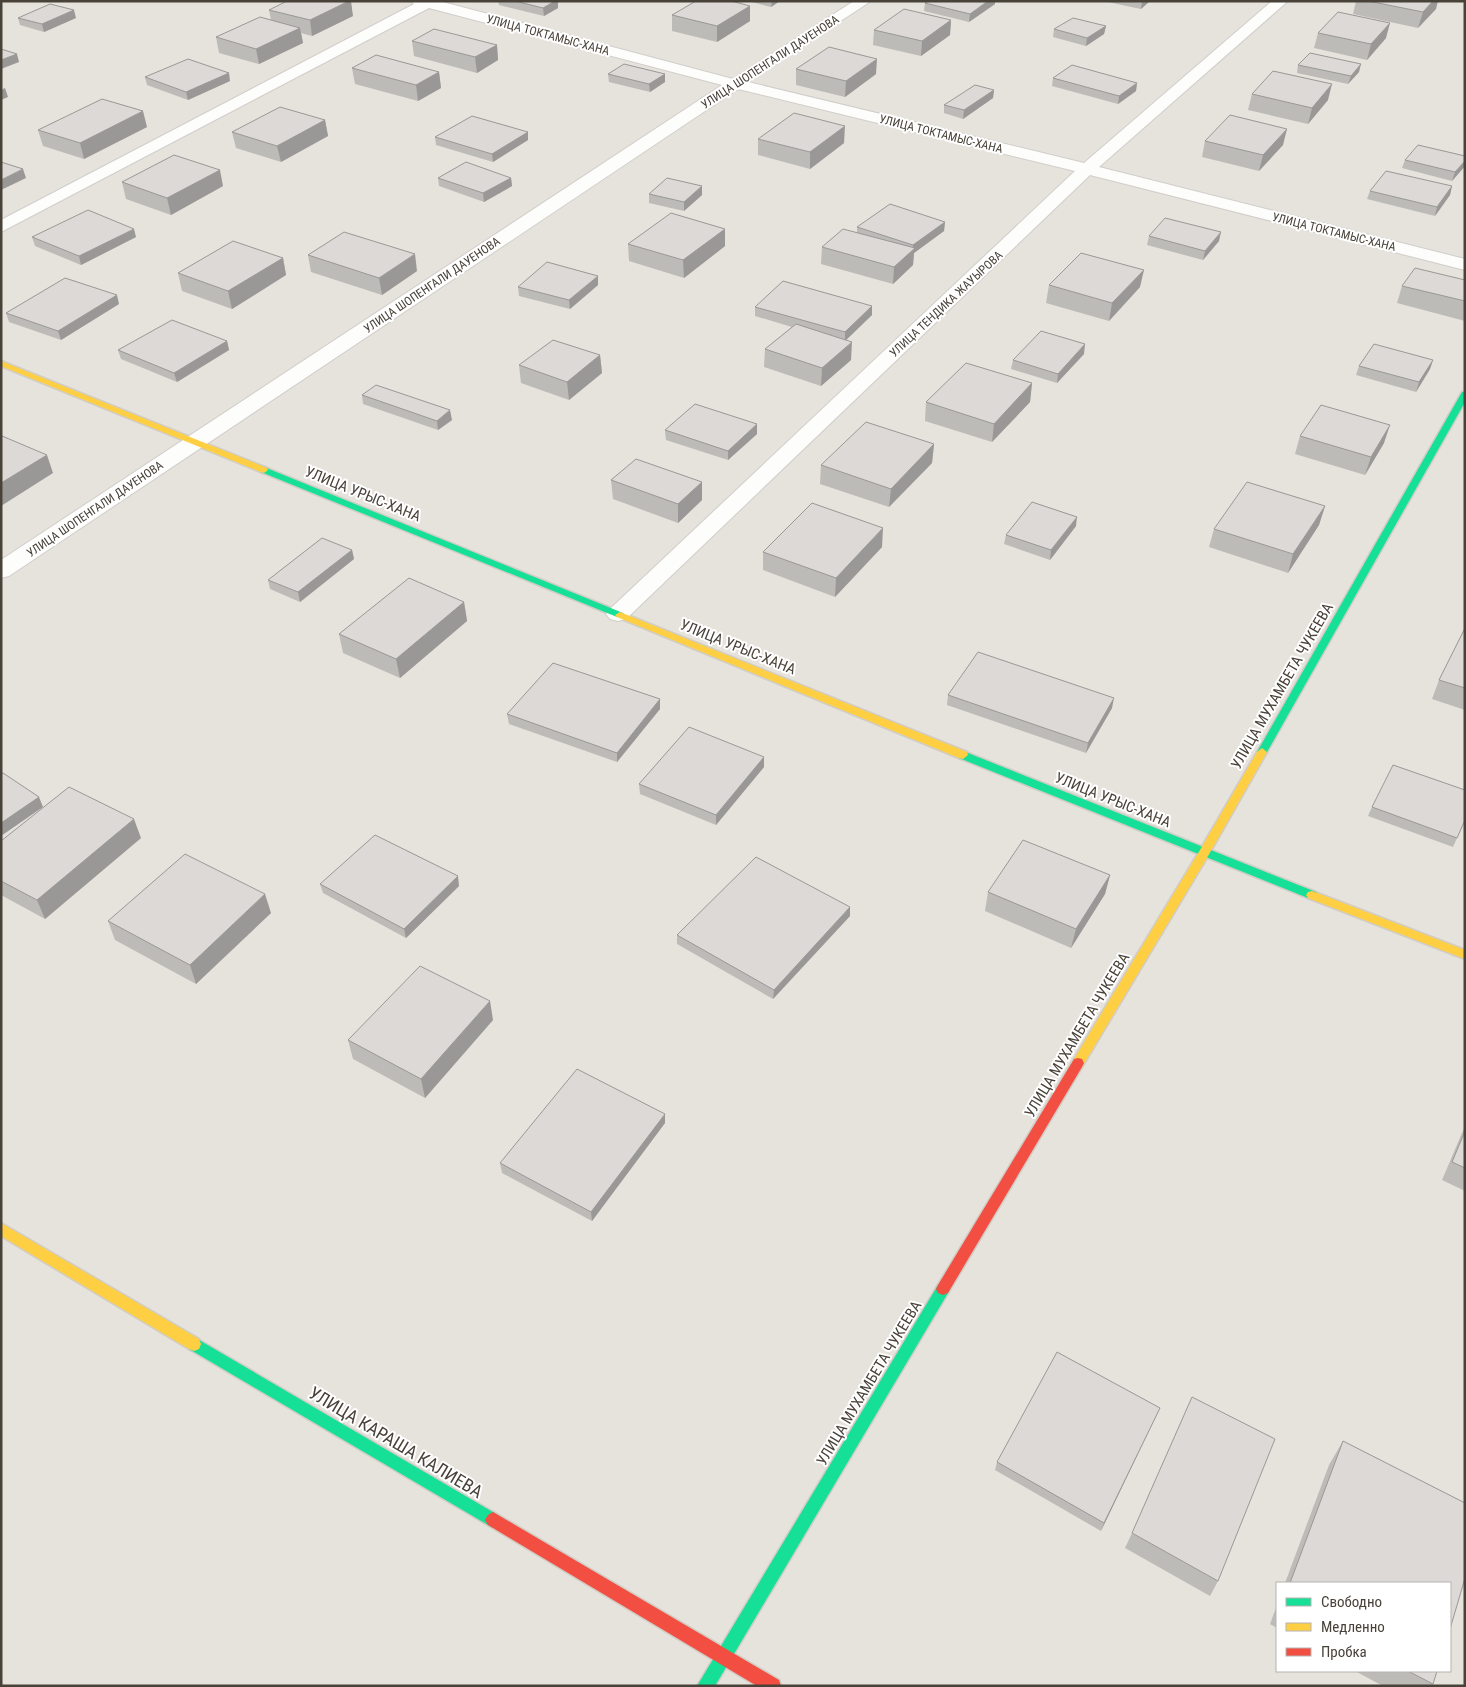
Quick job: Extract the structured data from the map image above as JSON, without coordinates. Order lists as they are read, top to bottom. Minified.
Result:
{"streets":{"street":["УЛИЦА ТОКТАМЫС-ХАНА","УЛИЦА ШОПЕНГАЛИ ДАУЕНОВА","УЛИЦА ТЕНДИКА ЖАУЫРОВА","УЛИЦА УРЫС-ХАНА","УЛИЦА МУХАМБЕТА ЧУКЕЕВА","УЛИЦА КАРАША КАЛИЕВА"]},"crossings":[["УЛИЦА ТОКТАМЫС-ХАНА","УЛИЦА ШОПЕНГАЛИ ДАУЕНОВА"],["УЛИЦА ТОКТАМЫС-ХАНА","УЛИЦА ТЕНДИКА ЖАУЫРОВА"],["УЛИЦА ШОПЕНГАЛИ ДАУЕНОВА","УЛИЦА УРЫС-ХАНА"],["УЛИЦА ТЕНДИКА ЖАУЫРОВА","УЛИЦА УРЫС-ХАНА"],["УЛИЦА УРЫС-ХАНА","УЛИЦА МУХАМБЕТА ЧУКЕЕВА"],["УЛИЦА МУХАМБЕТА ЧУКЕЕВА","УЛИЦА КАРАША КАЛИЕВА"]],"legend":["Свободно","Медленно","Пробка"]}
